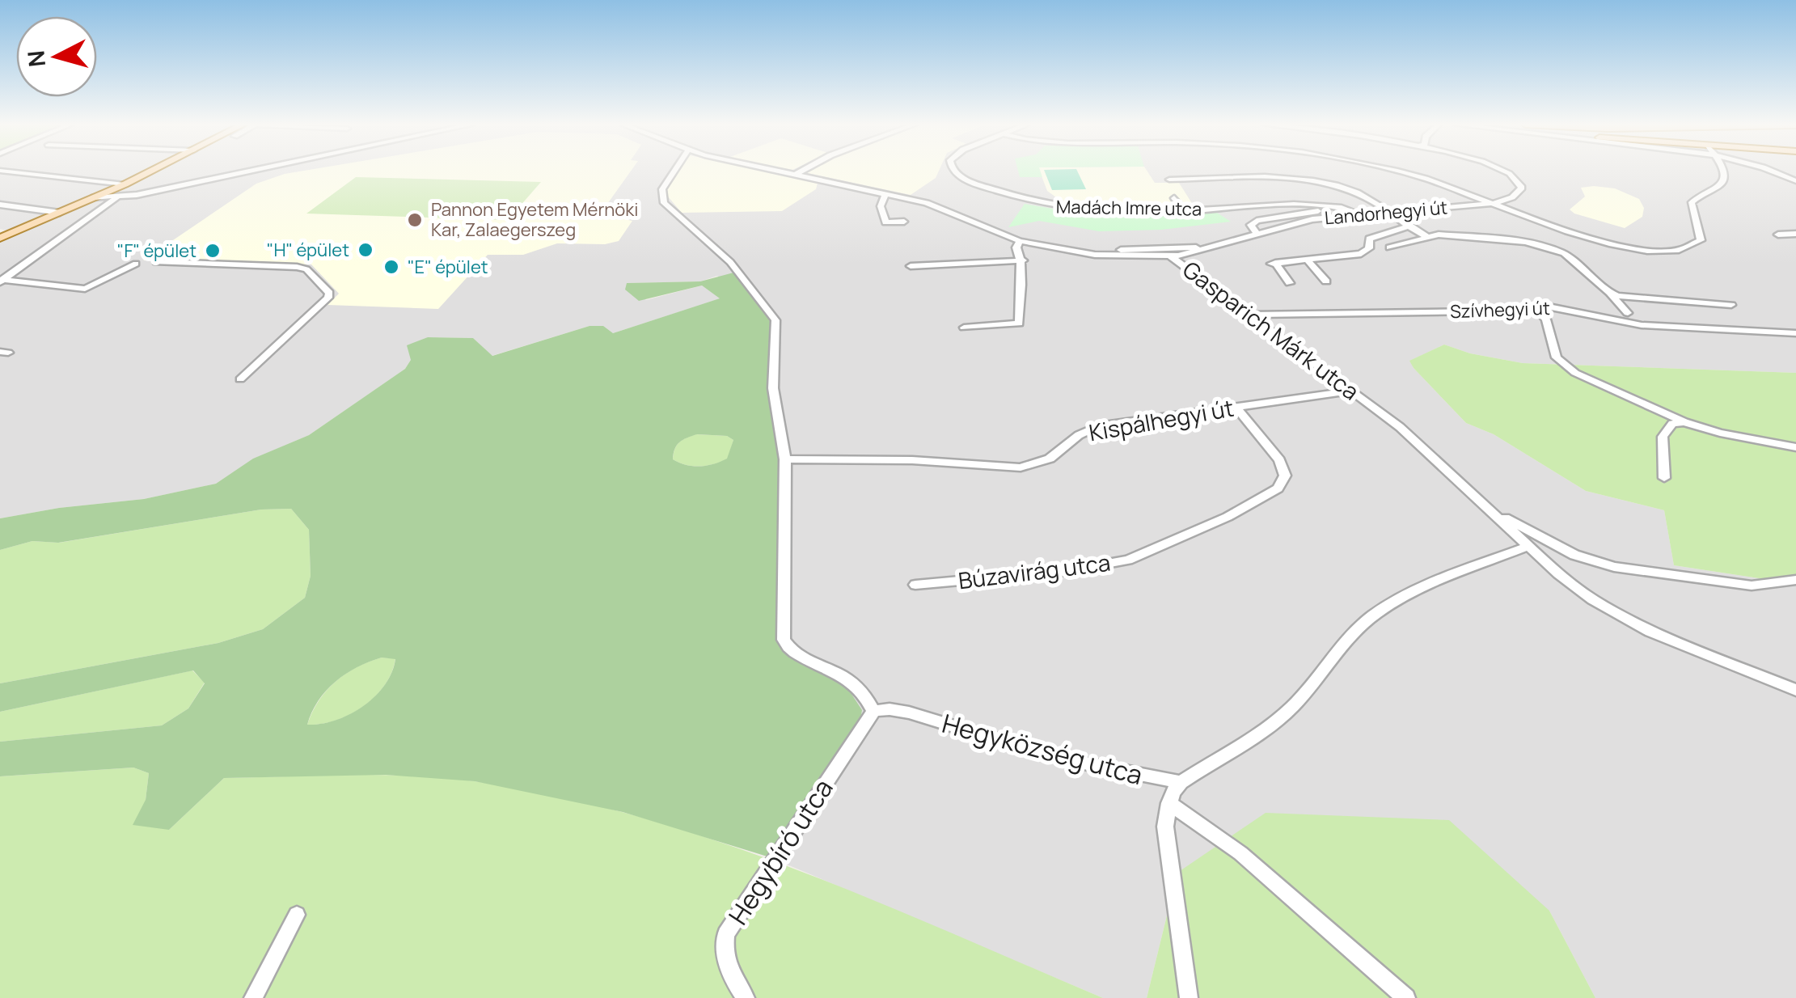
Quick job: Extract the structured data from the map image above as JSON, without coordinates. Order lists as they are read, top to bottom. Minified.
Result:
{"streets":{"street":["Madách Imre utca","Landorhegyi út","Szívhegyi út","Gasparich Márk utca","Kispálhegyi út","Búzavirág utca","Hegyközség utca","Hegybíró utca"]},"crossings":[["Madách Imre utca","Landorhegyi út"],["Landorhegyi út","Gasparich Márk utca"],["Szívhegyi út","Gasparich Márk utca"],["Gasparich Márk utca","Kispálhegyi út"],["Kispálhegyi út","Búzavirág utca"],["Hegyközség utca","Hegybíró utca"]],"places":["Pannon Egyetem Mérnöki Kar, Zalaegerszeg","\"H\" épület","\"F\" épület","\"E\" épület"],"north":"left"}
